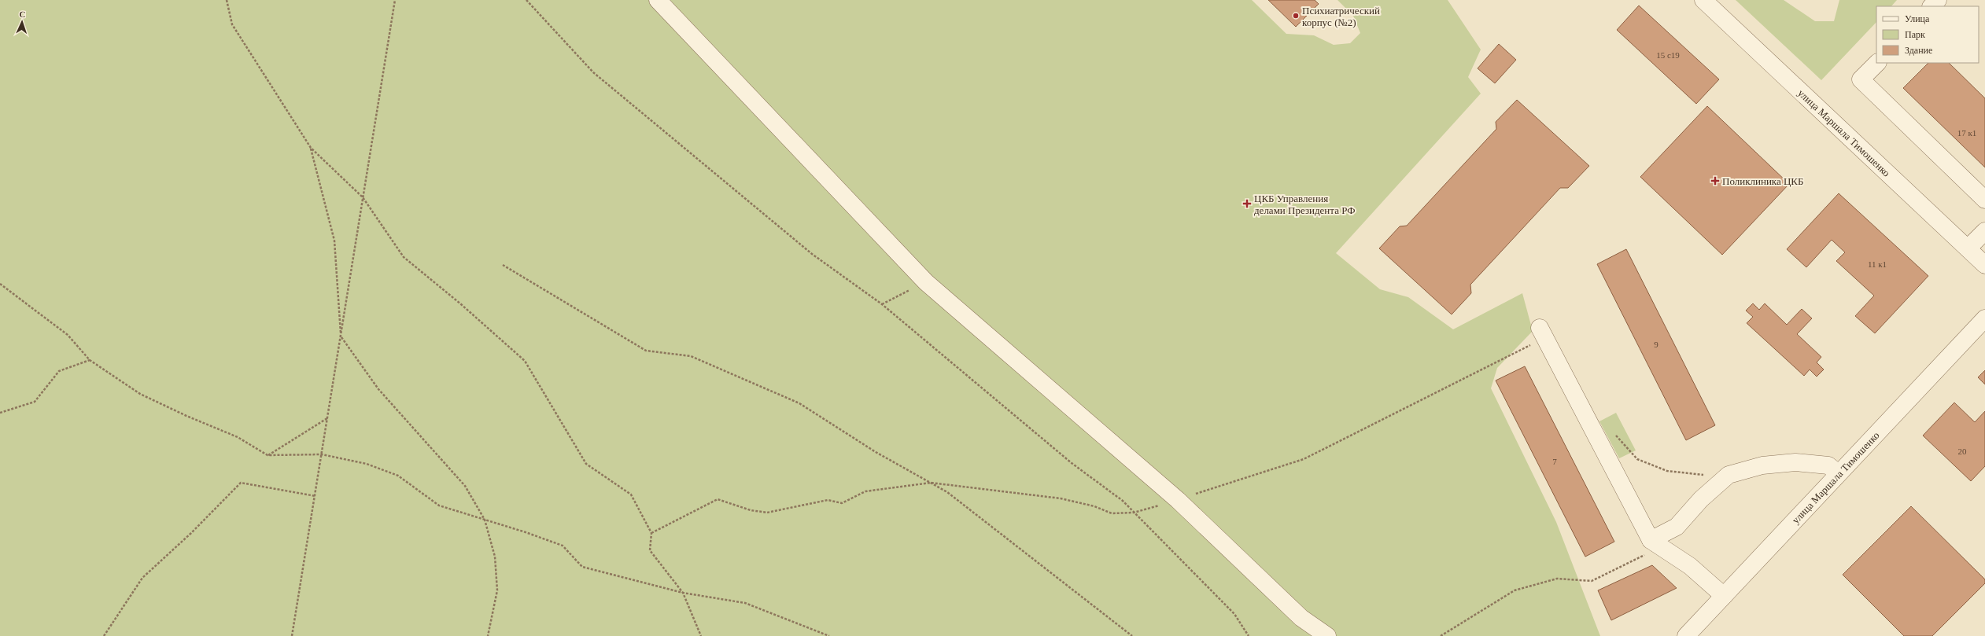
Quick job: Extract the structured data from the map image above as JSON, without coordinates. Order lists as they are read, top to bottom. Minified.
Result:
{"streets":{"street":["улица Маршала Тимошенко"]},"places":{"other":["Психиатрический корпус (№2)"],"health":["Поликлиника ЦКБ","ЦКБ Управления делами Президента РФ"]},"house_numbers":["15 с19","17 к1","11 к1","9","20","7"],"legend":["Улица","Парк","Здание"],"north":"top"}
